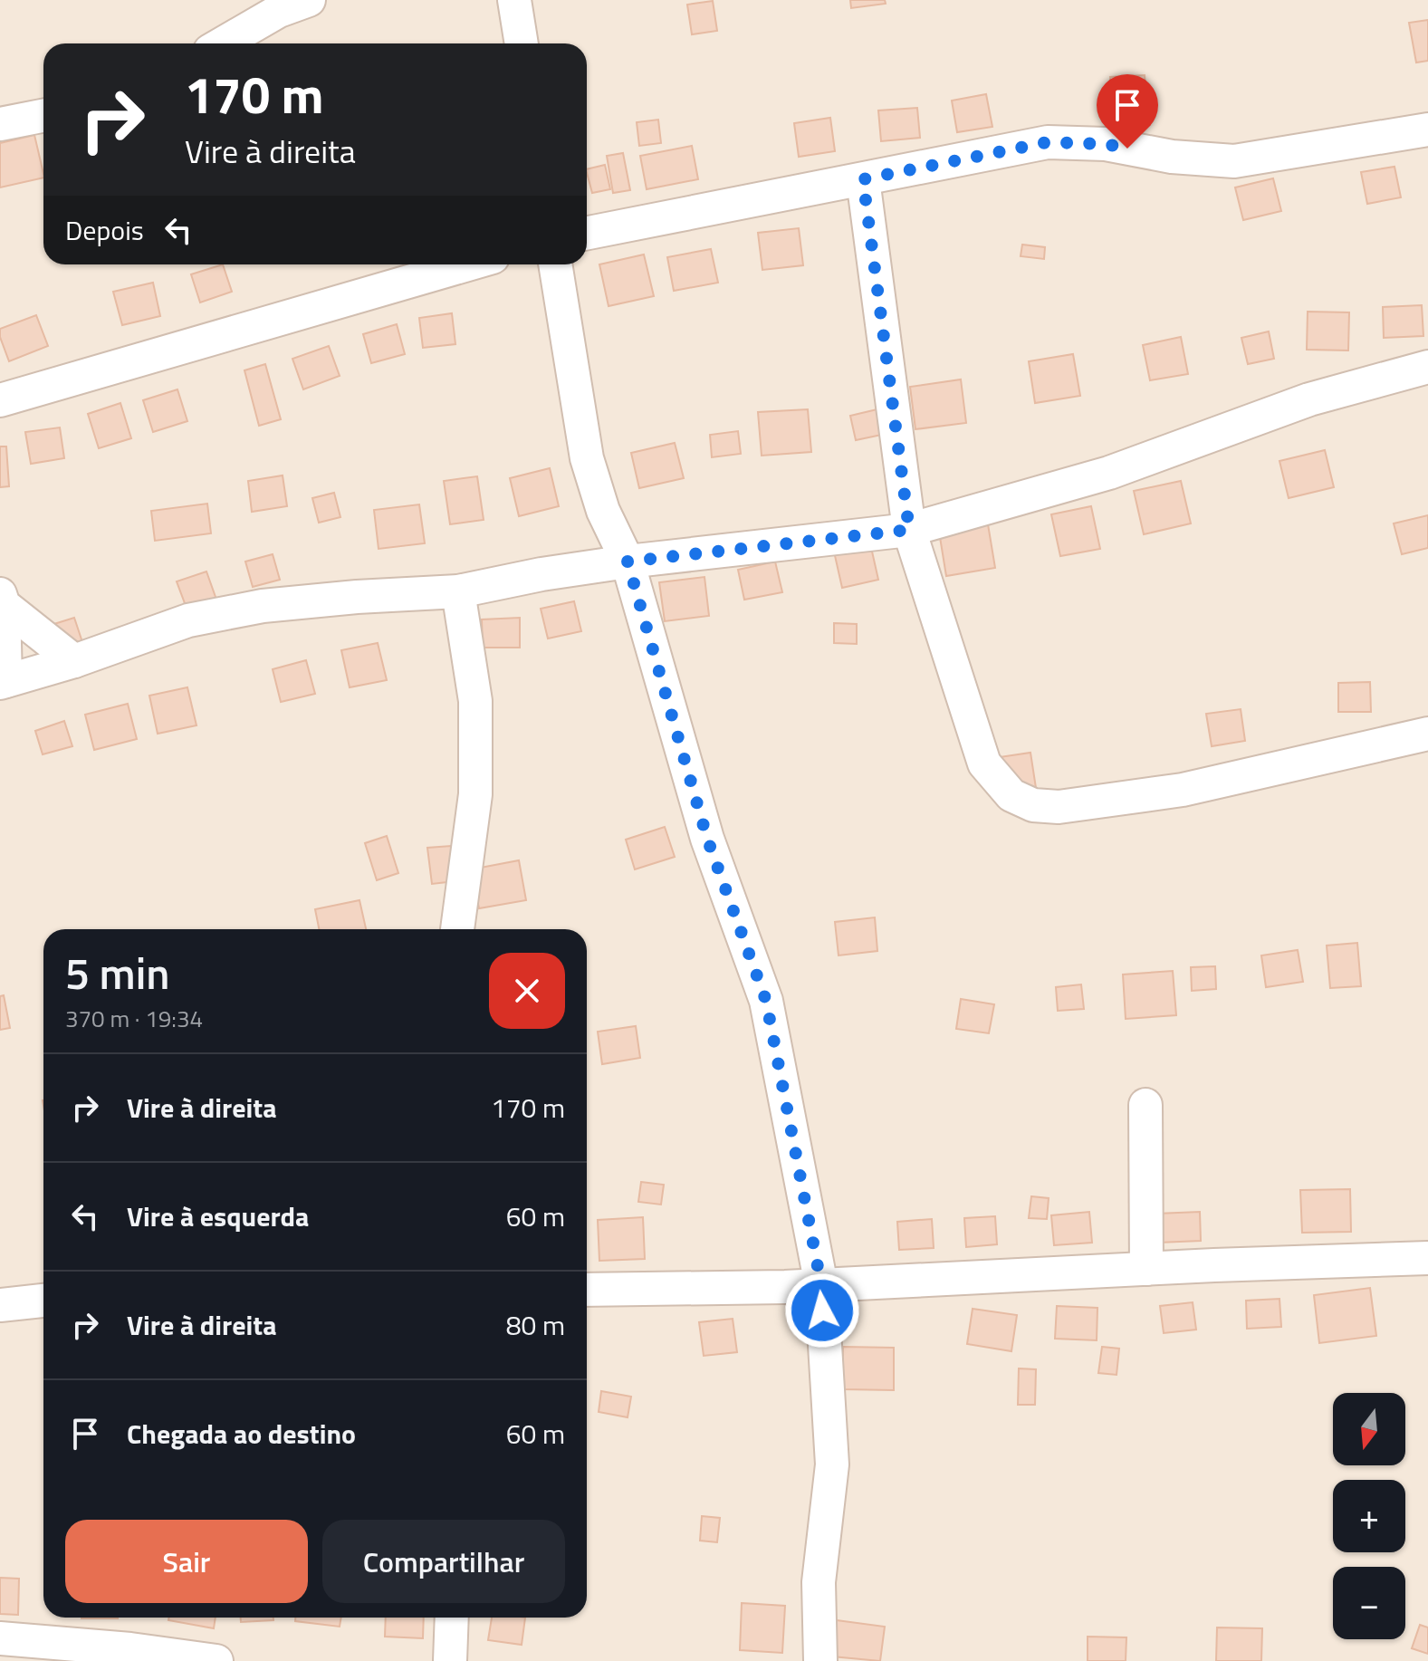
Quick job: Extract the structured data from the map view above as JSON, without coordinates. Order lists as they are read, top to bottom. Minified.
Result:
{"north":"bottom","page":{"turn":["170 m","Vire à direita"],"then":"Depois","heading":["5 min","370 m · 19:34"],"list":[{"name":"Vire à direita","value":"170 m"},{"name":"Vire à esquerda","value":"60 m"},{"name":"Vire à direita","value":"80 m"},{"name":"Chegada ao destino","value":"60 m"}],"map_buttons":["+","−"],"buttons":["Sair","Compartilhar"]}}
